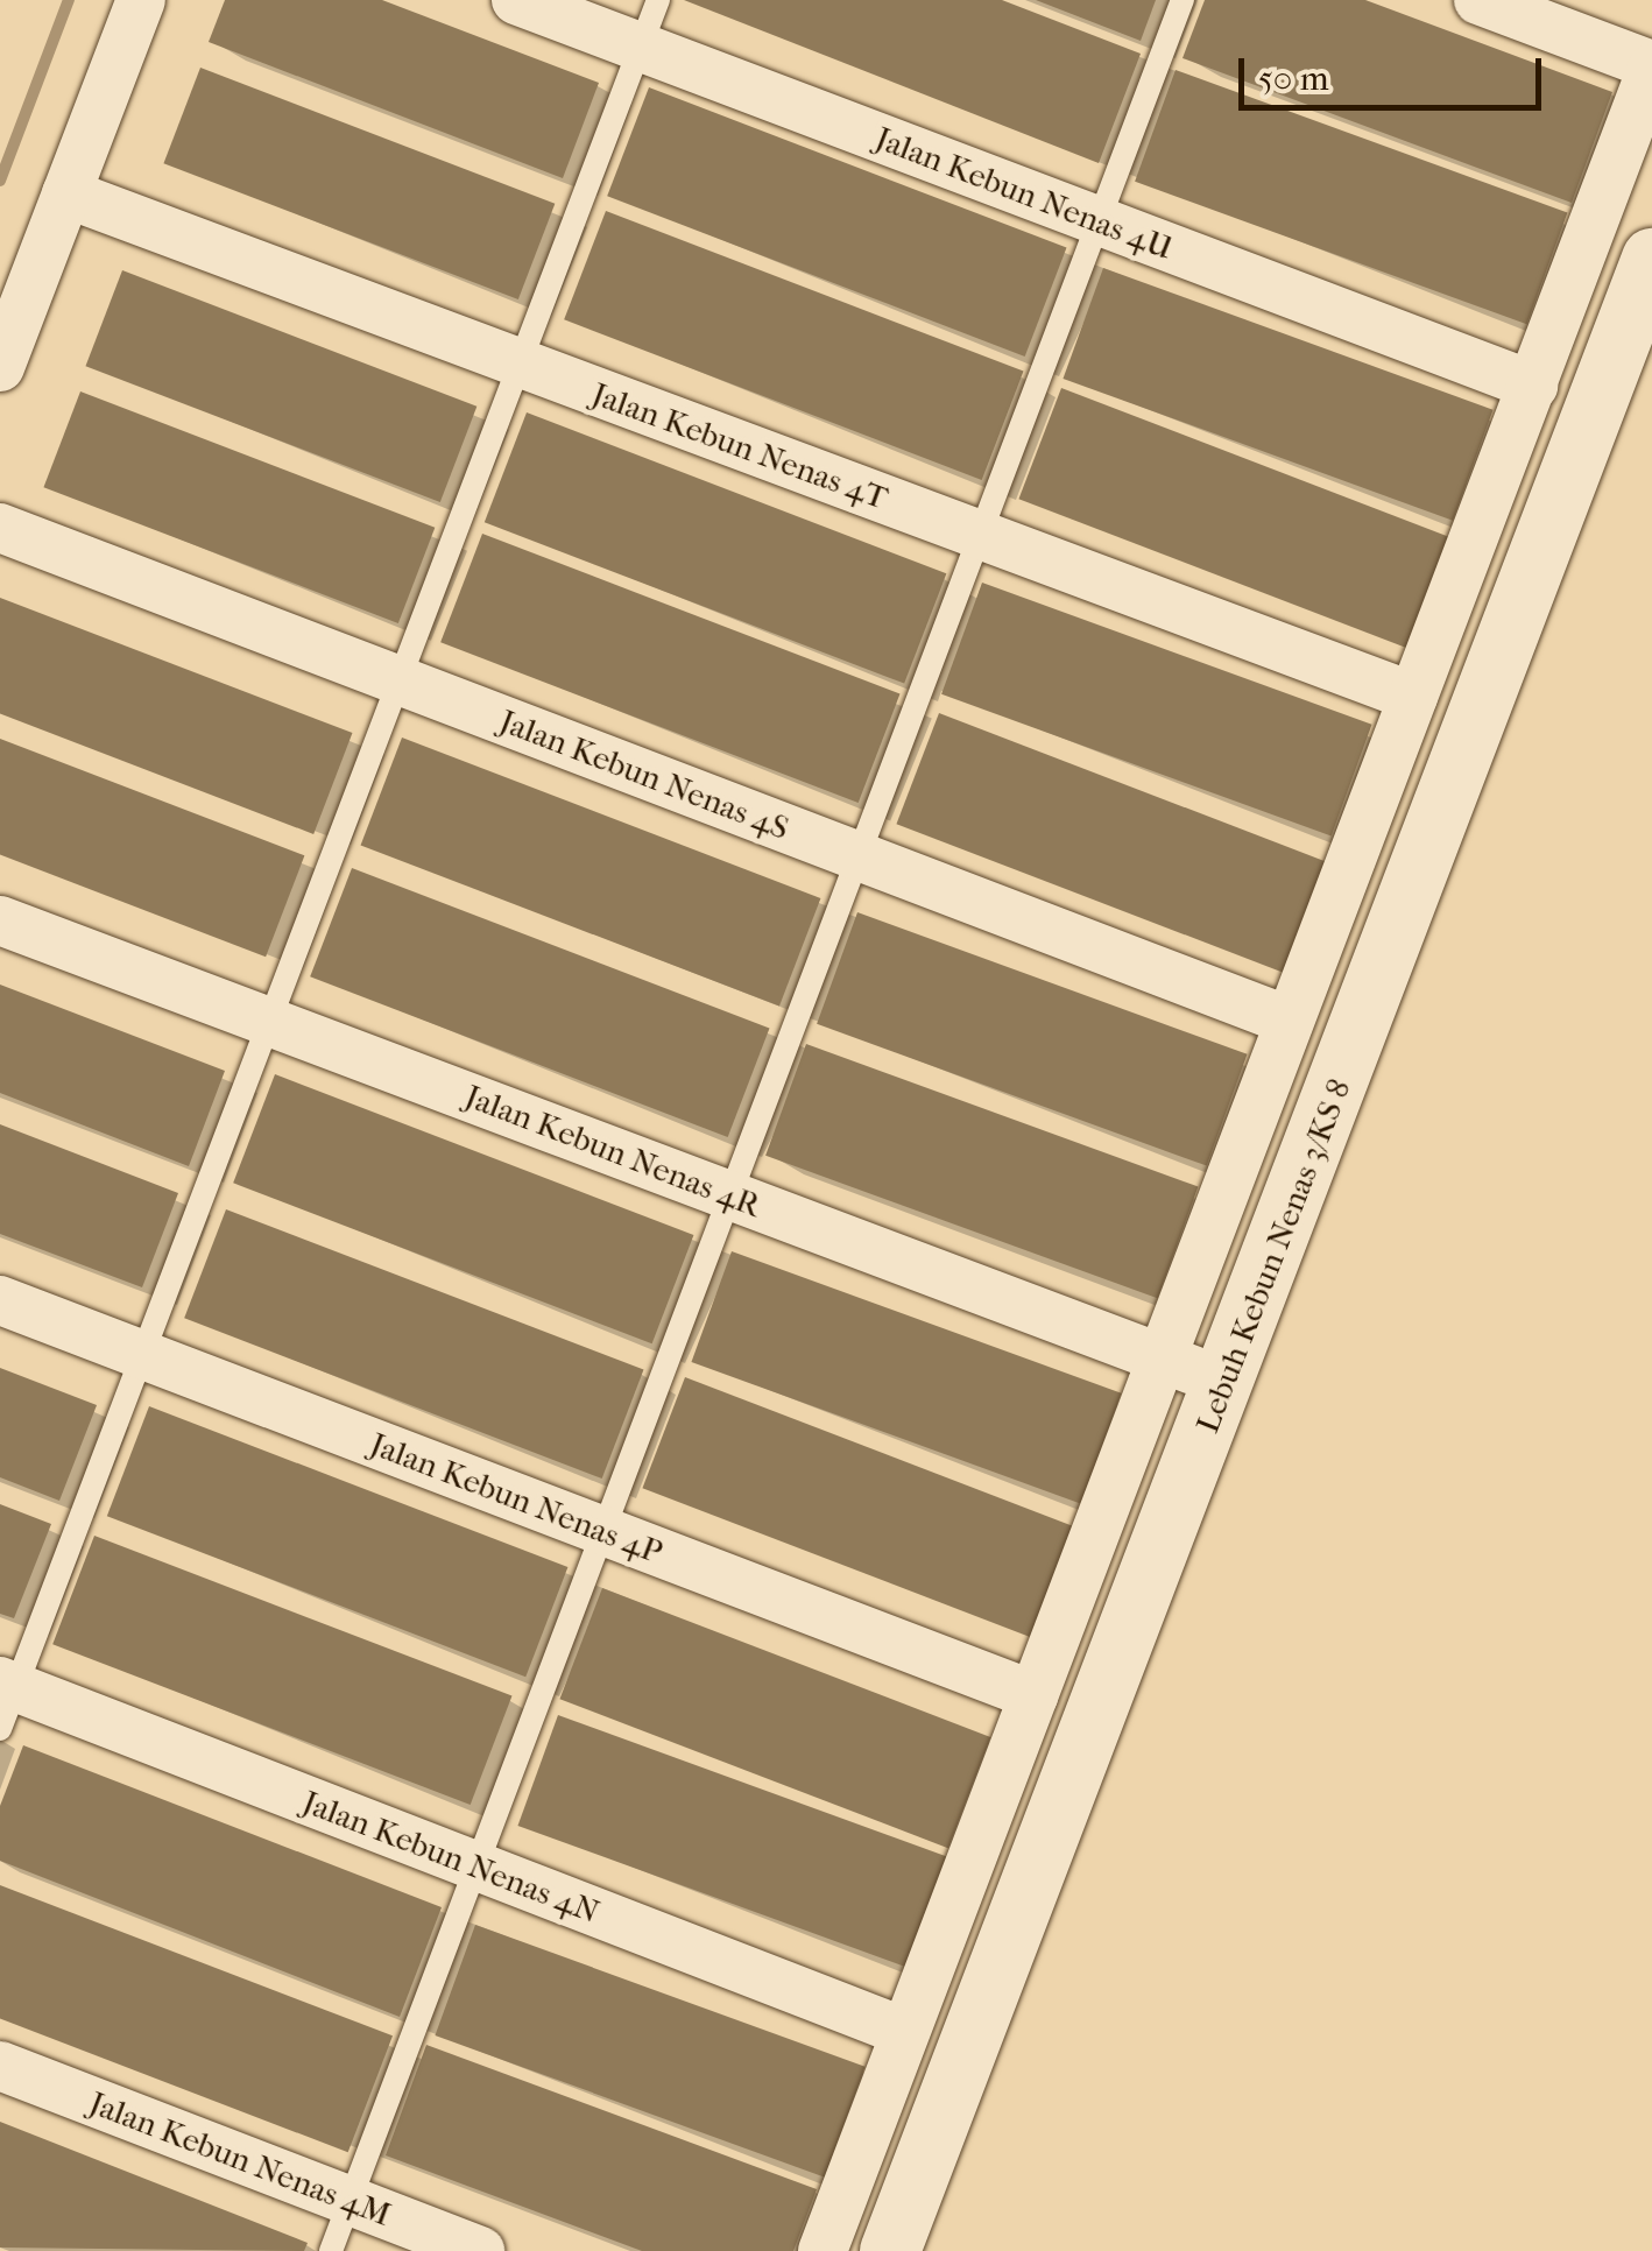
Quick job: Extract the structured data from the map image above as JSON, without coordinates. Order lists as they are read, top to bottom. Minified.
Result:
{"streets":{"street":["Jalan Kebun Nenas 4U","Jalan Kebun Nenas 4T","Jalan Kebun Nenas 4S","Jalan Kebun Nenas 4R","Lebuh Kebun Nenas 3/KS 8","Jalan Kebun Nenas 4P","Jalan Kebun Nenas 4N","Jalan Kebun Nenas 4M"]},"crossings":[["Jalan Kebun Nenas 4R","Lebuh Kebun Nenas 3/KS 8"]],"scale_bar":"50 m"}
